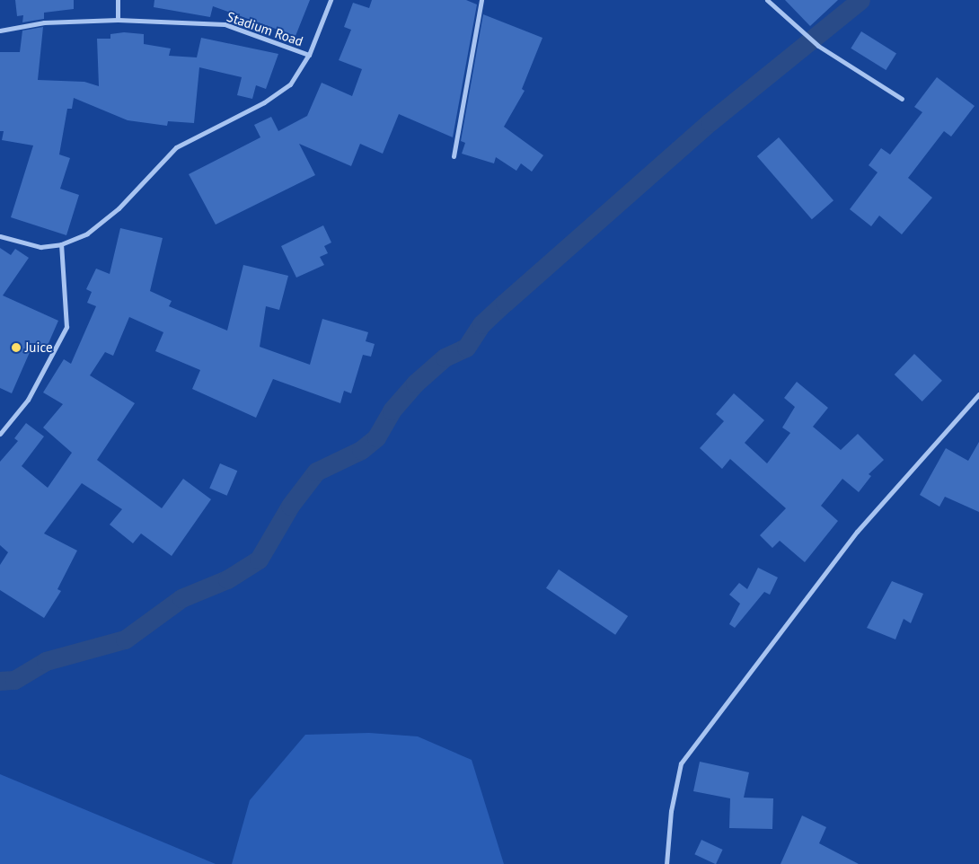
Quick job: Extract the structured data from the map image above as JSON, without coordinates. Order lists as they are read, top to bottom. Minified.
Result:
{"streets":{"street":["Stadium Road"]},"places":["Juice"]}
